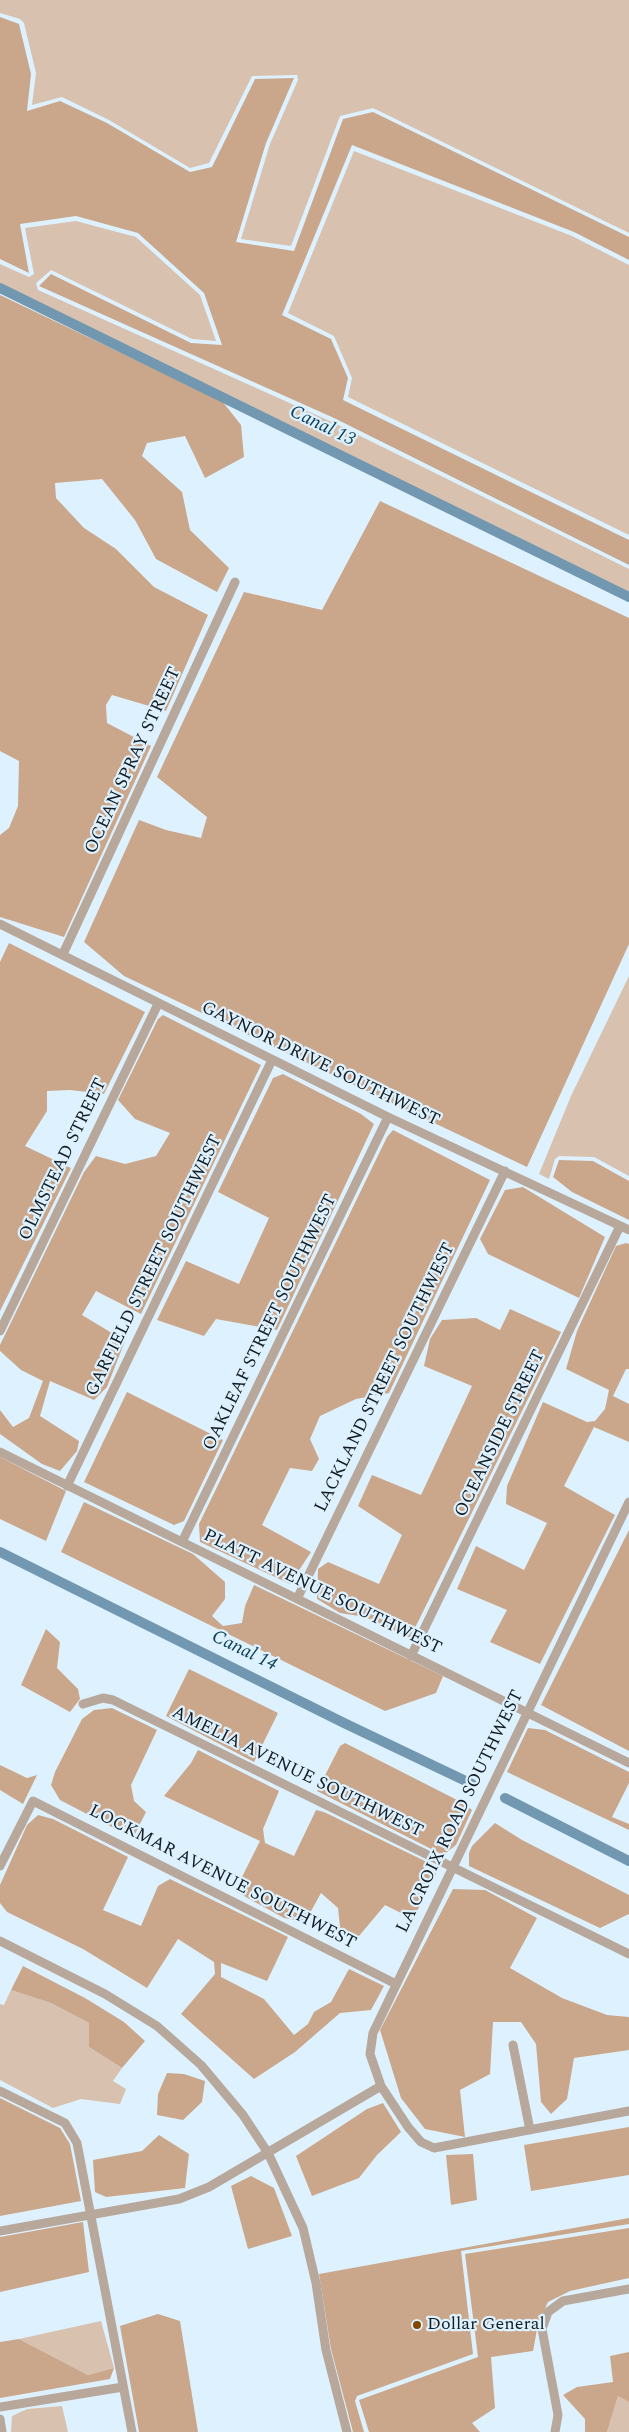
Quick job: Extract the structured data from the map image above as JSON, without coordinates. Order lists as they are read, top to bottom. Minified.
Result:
{"streets":{"street":["OCEAN SPRAY STREET","GAYNOR DRIVE SOUTHWEST","OLMSTEAD STREET","GARFIELD STREET SOUTHWEST","OAKLEAF STREET SOUTHWEST","LACKLAND STREET SOUTHWEST","OCEANSIDE STREET","PLATT AVENUE SOUTHWEST","AMELIA AVENUE SOUTHWEST","LA CROIX ROAD SOUTHWEST","LOCKMAR AVENUE SOUTHWEST"]},"crossings":[["OCEAN SPRAY STREET","GAYNOR DRIVE SOUTHWEST"],["GAYNOR DRIVE SOUTHWEST","OLMSTEAD STREET"],["GAYNOR DRIVE SOUTHWEST","GARFIELD STREET SOUTHWEST"],["GAYNOR DRIVE SOUTHWEST","OAKLEAF STREET SOUTHWEST"],["GAYNOR DRIVE SOUTHWEST","LACKLAND STREET SOUTHWEST"],["GAYNOR DRIVE SOUTHWEST","OCEANSIDE STREET"],["GARFIELD STREET SOUTHWEST","PLATT AVENUE SOUTHWEST"],["OAKLEAF STREET SOUTHWEST","PLATT AVENUE SOUTHWEST"],["LACKLAND STREET SOUTHWEST","PLATT AVENUE SOUTHWEST"],["OCEANSIDE STREET","PLATT AVENUE SOUTHWEST"],["PLATT AVENUE SOUTHWEST","LA CROIX ROAD SOUTHWEST"],["AMELIA AVENUE SOUTHWEST","LA CROIX ROAD SOUTHWEST"],["LA CROIX ROAD SOUTHWEST","LOCKMAR AVENUE SOUTHWEST"]],"water":["Canal 13","Canal 14"],"places":["Dollar General"]}
